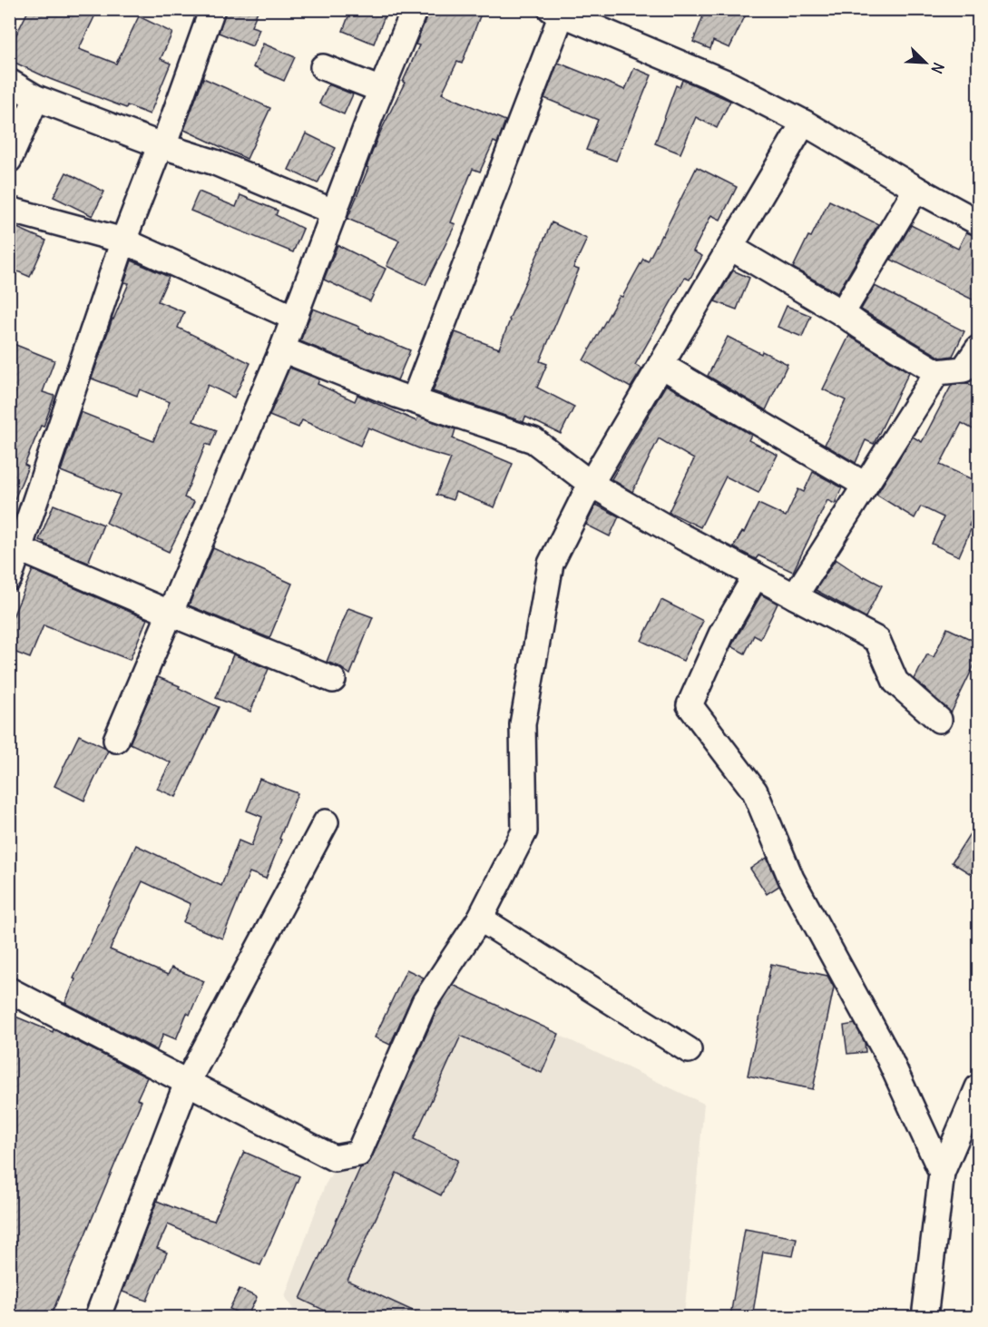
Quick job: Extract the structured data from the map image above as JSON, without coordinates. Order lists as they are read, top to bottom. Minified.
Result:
{"north":"bottom right"}
